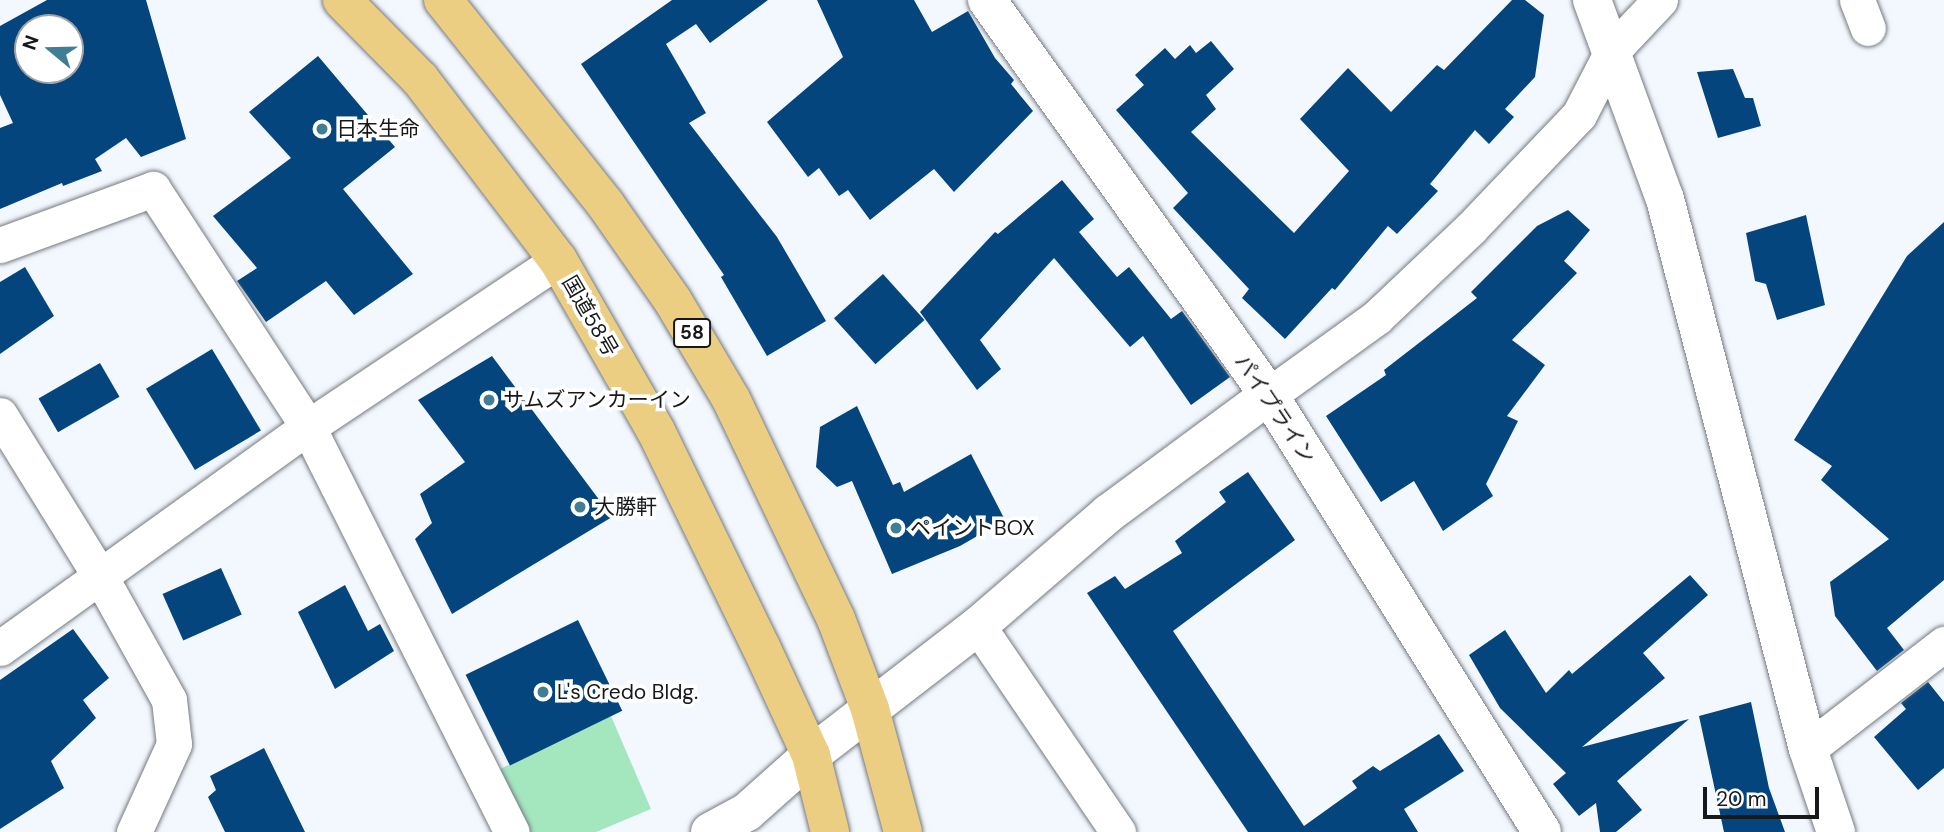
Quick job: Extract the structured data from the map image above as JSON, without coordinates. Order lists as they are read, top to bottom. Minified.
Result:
{"streets":{"highway":["国道58号","58"],"street":["パイプライン"]},"places":["日本生命","サムズアンカーイン","大勝軒","ペイントBOX","L's Credo Bldg."],"scale_bar":"20 m","north":"left"}
